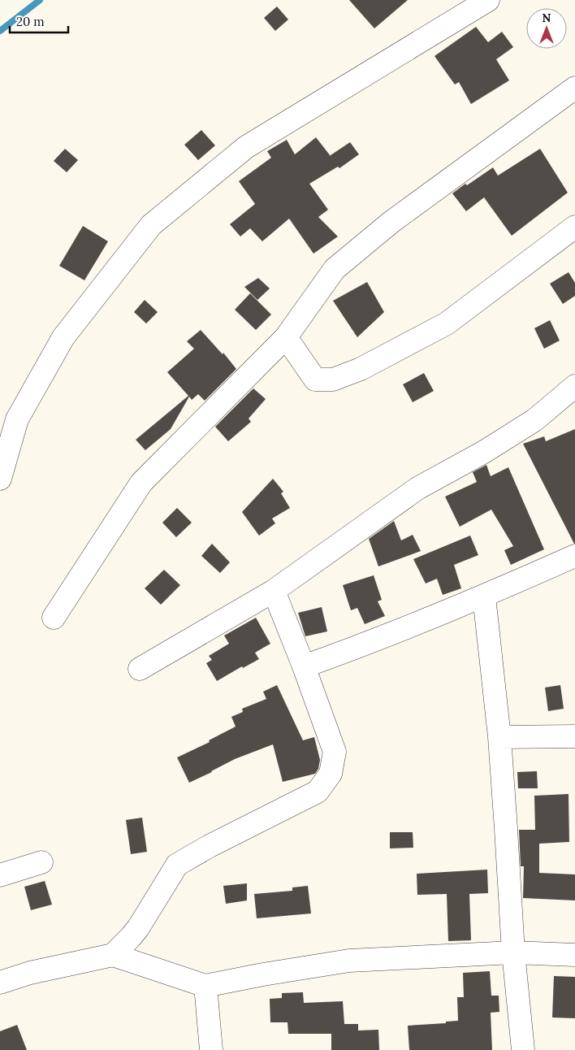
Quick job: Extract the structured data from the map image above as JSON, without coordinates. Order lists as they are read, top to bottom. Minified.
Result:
{"scale_bar":"20 m","north":"top"}
